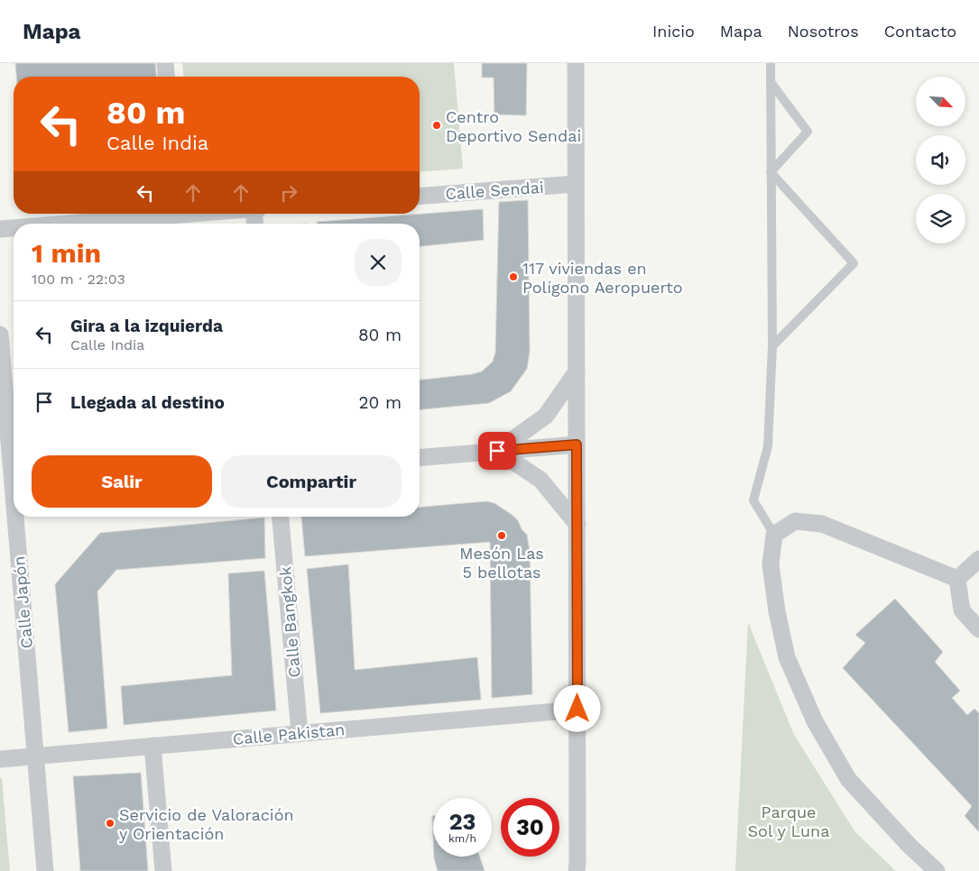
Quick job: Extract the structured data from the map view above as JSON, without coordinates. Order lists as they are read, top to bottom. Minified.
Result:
{"streets":{"street":["Calle Sendai","Calle Japón","Calle Bangkok","Calle Pakistan"]},"crossings":[["Calle Japón","Calle Pakistan"],["Calle Bangkok","Calle Pakistan"]],"parks":["Parque Sol y Luna"],"places":["Centro Deportivo Sendai","117 viviendas en Polígono Aeropuerto","Mesón Las 5 bellotas","Servicio de Valoración y Orientación"],"north":"bottom right","page":{"header":"Mapa","nav":["Inicio","Mapa","Nosotros","Contacto"],"turn":["80 m","Calle India"],"heading":["1 min","100 m · 22:03"],"list":[{"name":"Gira a la izquierda","note":"Calle India","value":"80 m"},{"name":"Llegada al destino","value":"20 m"}],"buttons":["Salir","Compartir"],"speed":"23 km/h","limit":"30"}}
